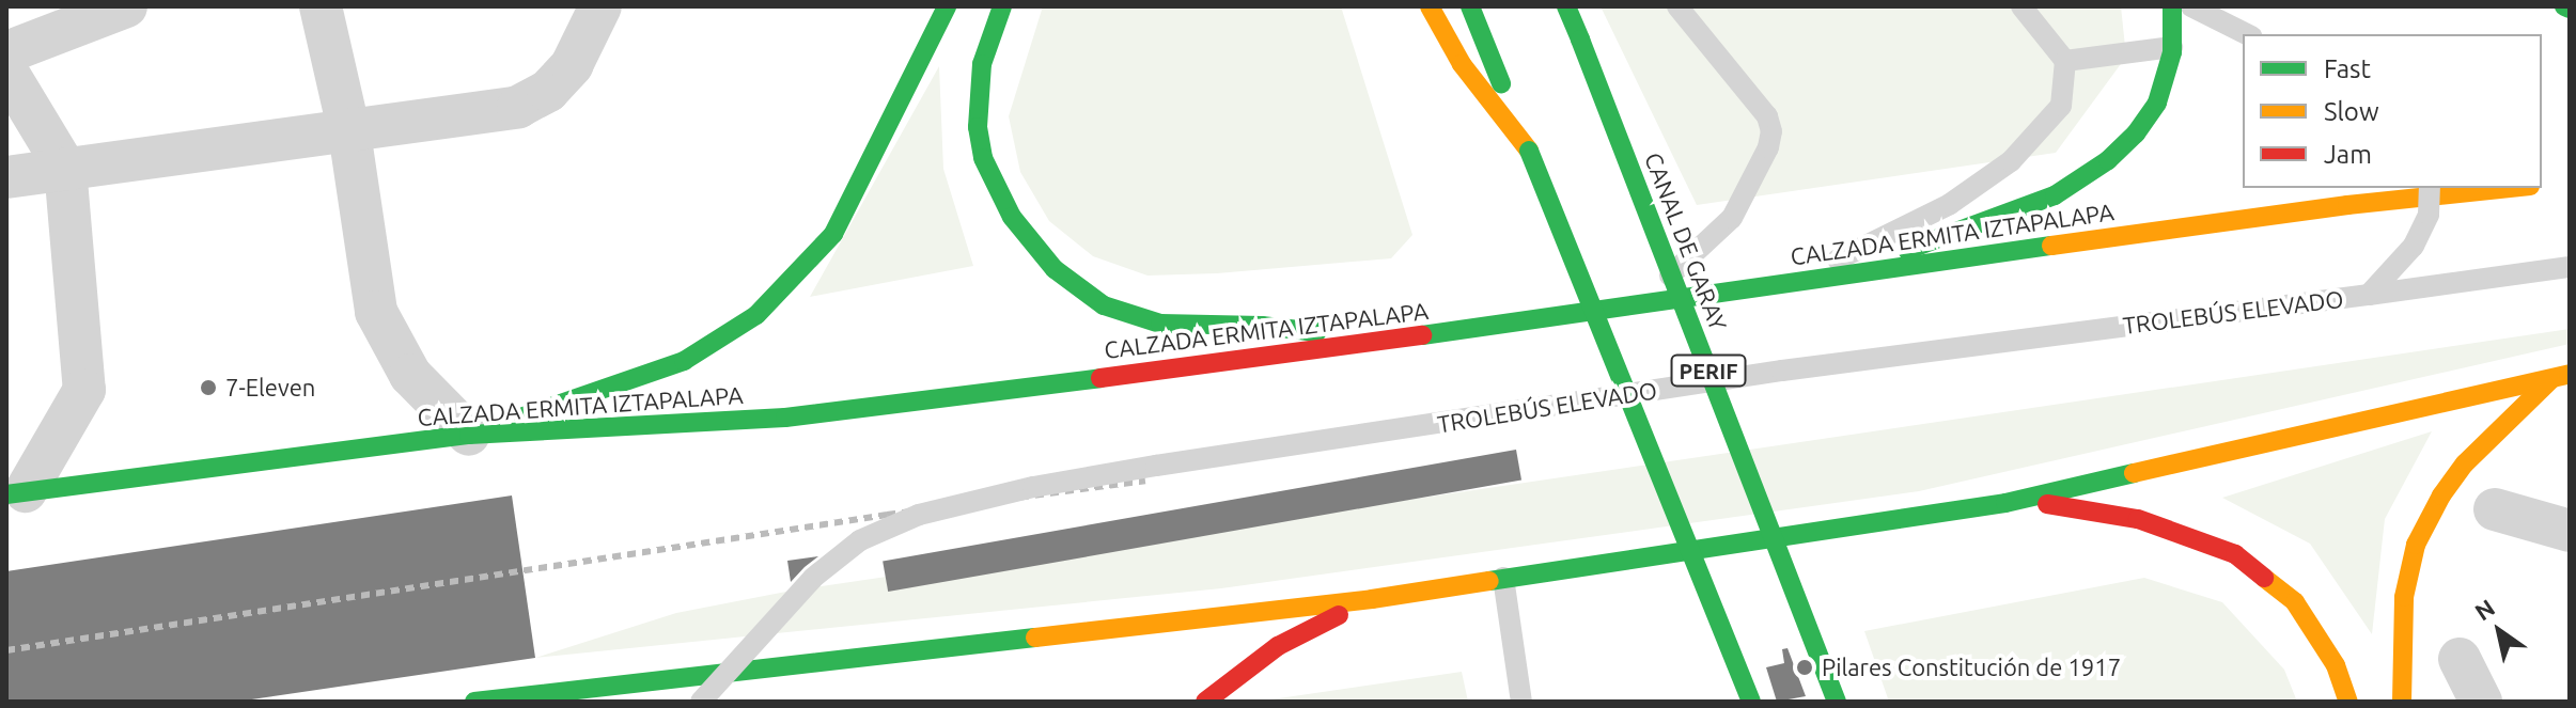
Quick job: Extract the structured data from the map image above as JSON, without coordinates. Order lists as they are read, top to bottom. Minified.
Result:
{"streets":{"main road":["CALZADA ERMITA IZTAPALAPA","CANAL DE GARAY","PERIF"],"lane":["TROLEBÚS ELEVADO"]},"places":["7-Eleven","Pilares Constitución de 1917"],"legend":["Fast","Slow","Jam"],"north":"top left"}
